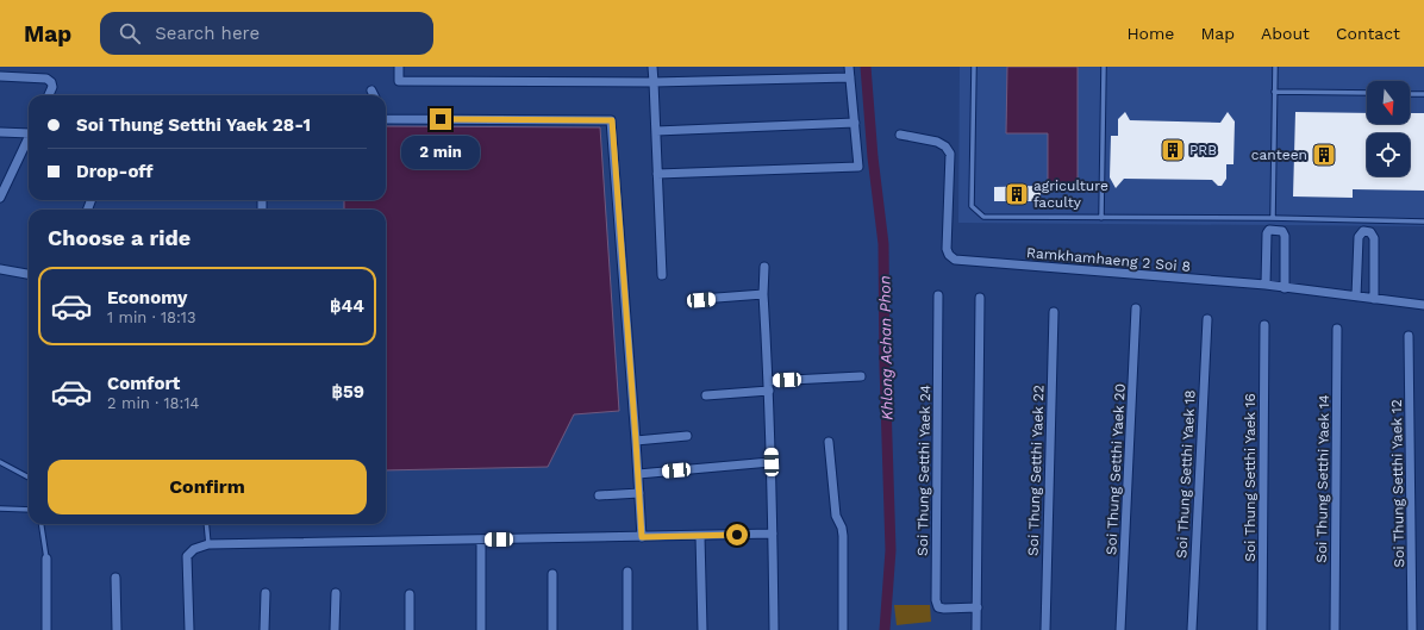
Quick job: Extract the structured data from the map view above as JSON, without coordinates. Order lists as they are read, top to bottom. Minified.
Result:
{"streets":{"street":["Ramkhamhaeng 2 Soi 8","Soi Thung Setthi Yaek 20","Soi Thung Setthi Yaek 24","Soi Thung Setthi Yaek 22","Soi Thung Setthi Yaek 18","Soi Thung Setthi Yaek 16","Soi Thung Setthi Yaek 14","Soi Thung Setthi Yaek 12"]},"water":["Khlong Achan Phon"],"places":{"building":["PRB","canteen","agriculture faculty"]},"north":"bottom","page":{"header":"Map","search":"Search here","nav":["Home","Map","About","Contact"],"banner":["Soi Thung Setthi Yaek 28-1","Drop-off"],"bubble":"2 min","heading":"Choose a ride","list":[{"name":"Economy","note":"1 min · 18:13","value":"฿44"},{"name":"Comfort","note":"2 min · 18:14","value":"฿59"}],"buttons":"Confirm"}}
